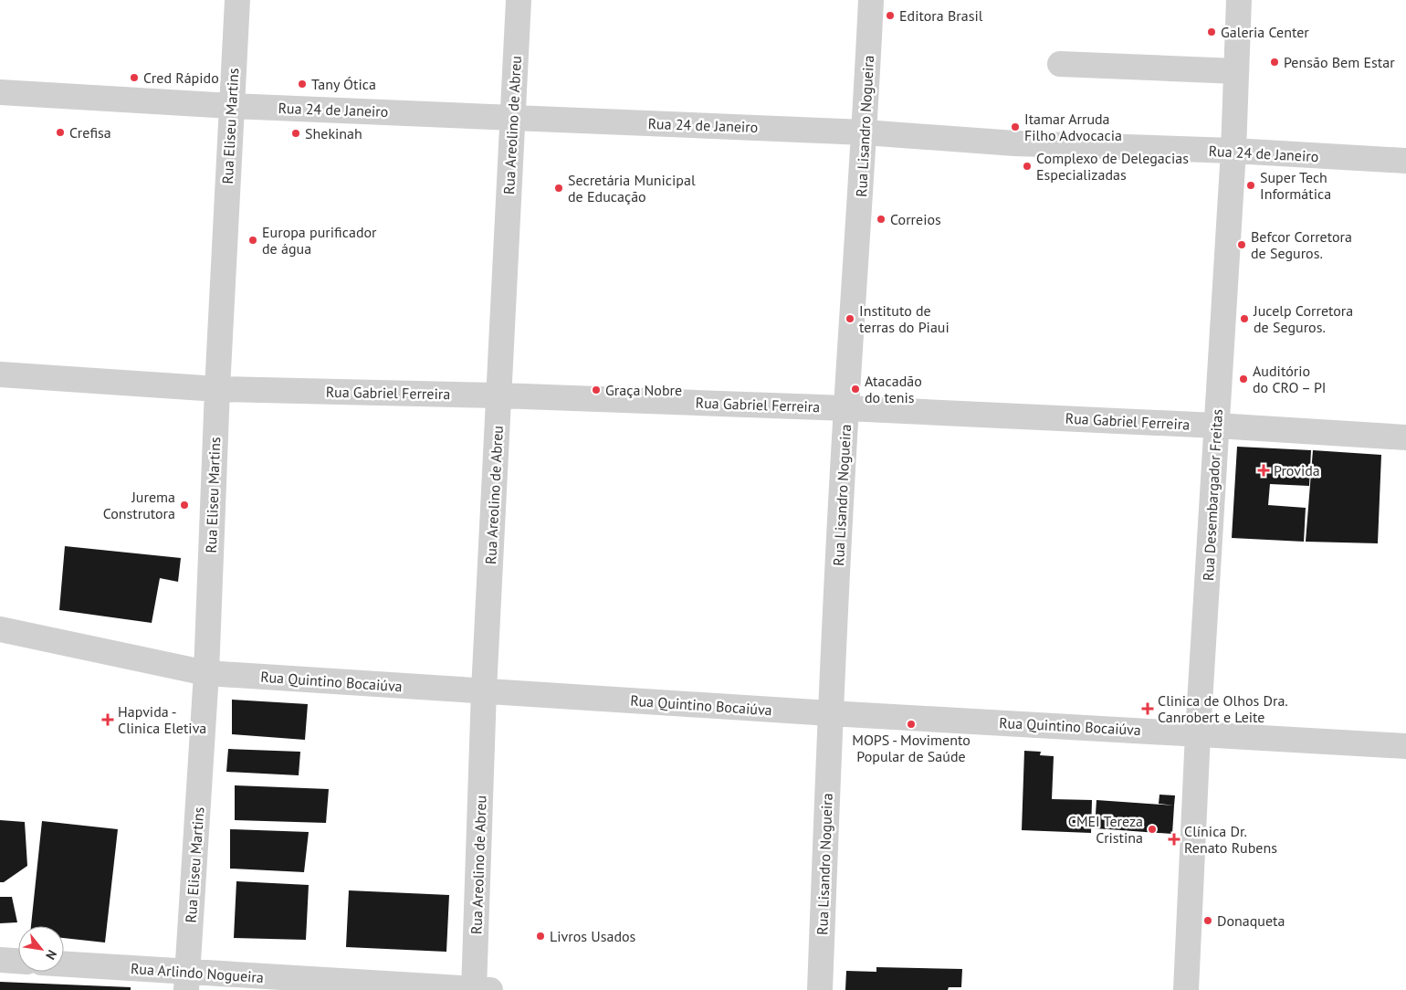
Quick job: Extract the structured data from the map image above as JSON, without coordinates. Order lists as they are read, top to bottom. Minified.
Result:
{"streets":{"street":["Rua 24 de Janeiro","Rua Areolino de Abreu","Rua Eliseu Martins","Rua Lisandro Nogueira","Rua Gabriel Ferreira","Rua Desembargador Freitas","Rua Quintino Bocaiúva","Rua Arlindo Nogueira"]},"crossings":[["Rua 24 de Janeiro","Rua Areolino de Abreu"],["Rua 24 de Janeiro","Rua Eliseu Martins"],["Rua 24 de Janeiro","Rua Lisandro Nogueira"],["Rua 24 de Janeiro","Rua Desembargador Freitas"],["Rua Areolino de Abreu","Rua Gabriel Ferreira"],["Rua Areolino de Abreu","Rua Quintino Bocaiúva"],["Rua Areolino de Abreu","Rua Arlindo Nogueira"],["Rua Eliseu Martins","Rua Gabriel Ferreira"],["Rua Eliseu Martins","Rua Quintino Bocaiúva"],["Rua Eliseu Martins","Rua Arlindo Nogueira"],["Rua Lisandro Nogueira","Rua Gabriel Ferreira"],["Rua Lisandro Nogueira","Rua Quintino Bocaiúva"],["Rua Gabriel Ferreira","Rua Desembargador Freitas"],["Rua Desembargador Freitas","Rua Quintino Bocaiúva"]],"places":{"other":["Editora Brasil","Galeria Center","Pensão Bem Estar","Cred Rápido","Tany Ótica","Itamar Arruda Filho Advocacia","Crefisa","Shekinah","Complexo de Delegacias Especializadas","Super Tech Informática","Secretária Municipal de Educação","Correios","Europa purificador de água","Befcor Corretora de Seguros.","Instituto de terras do Piaui","Jucelp Corretora de Seguros.","Auditório do CRO – PI","Atacadão do tenis","Graça Nobre","Jurema Construtora","MOPS - Movimento Popular de Saúde","CMEI Tereza Cristina","Donaqueta","Livros Usados"],"health":["Provida","Clinica de Olhos Dra. Canrobert e Leite","Hapvida - Clinica Eletiva","Clínica Dr. Renato Rubens"]},"north":"bottom right"}
